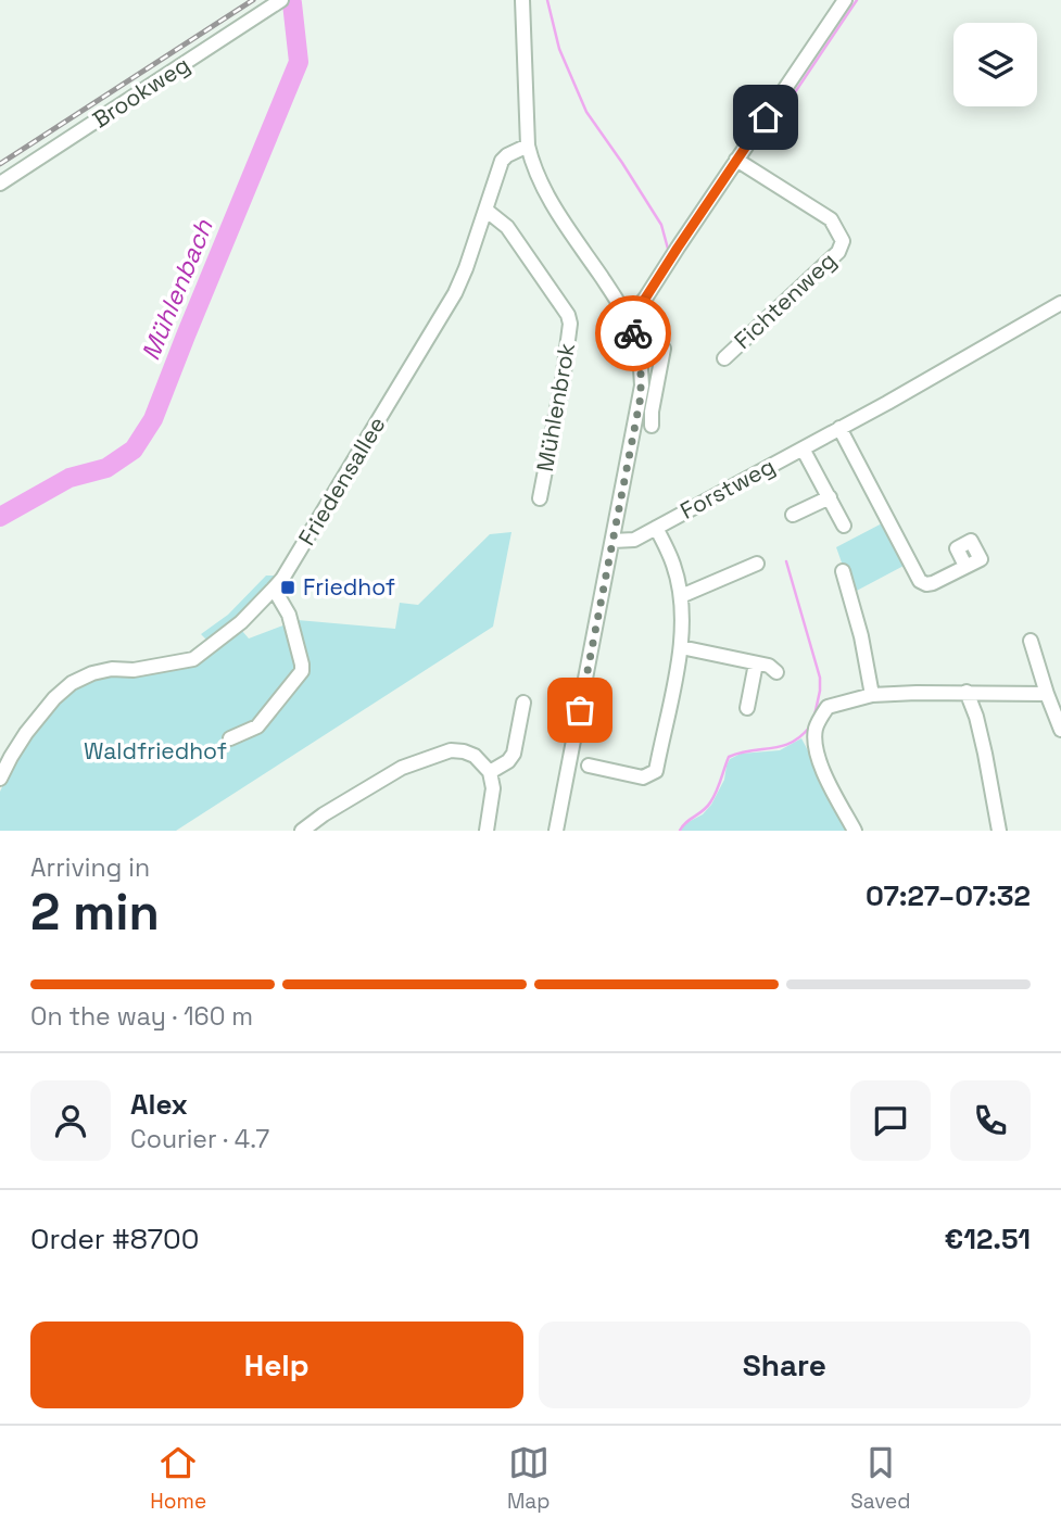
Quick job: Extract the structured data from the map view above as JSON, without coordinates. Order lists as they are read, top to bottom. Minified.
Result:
{"streets":{"street":["Brookweg","Fichtenweg","Mühlenbrok","Friedensallee","Forstweg"]},"crossings":[["Mühlenbrok","Friedensallee"]],"water":["Mühlenbach"],"parks":["Waldfriedhof"],"places":{"transit":["Friedhof"]},"page":{"heading":["2 min","Arriving in","07:27–07:32"],"panel":["Alex","Courier · 4.7","Order #8700","€12.51"],"bar":"On the way · 160 m","buttons":["Help","Share"],"tabs":["Home","Map","Saved"]}}
